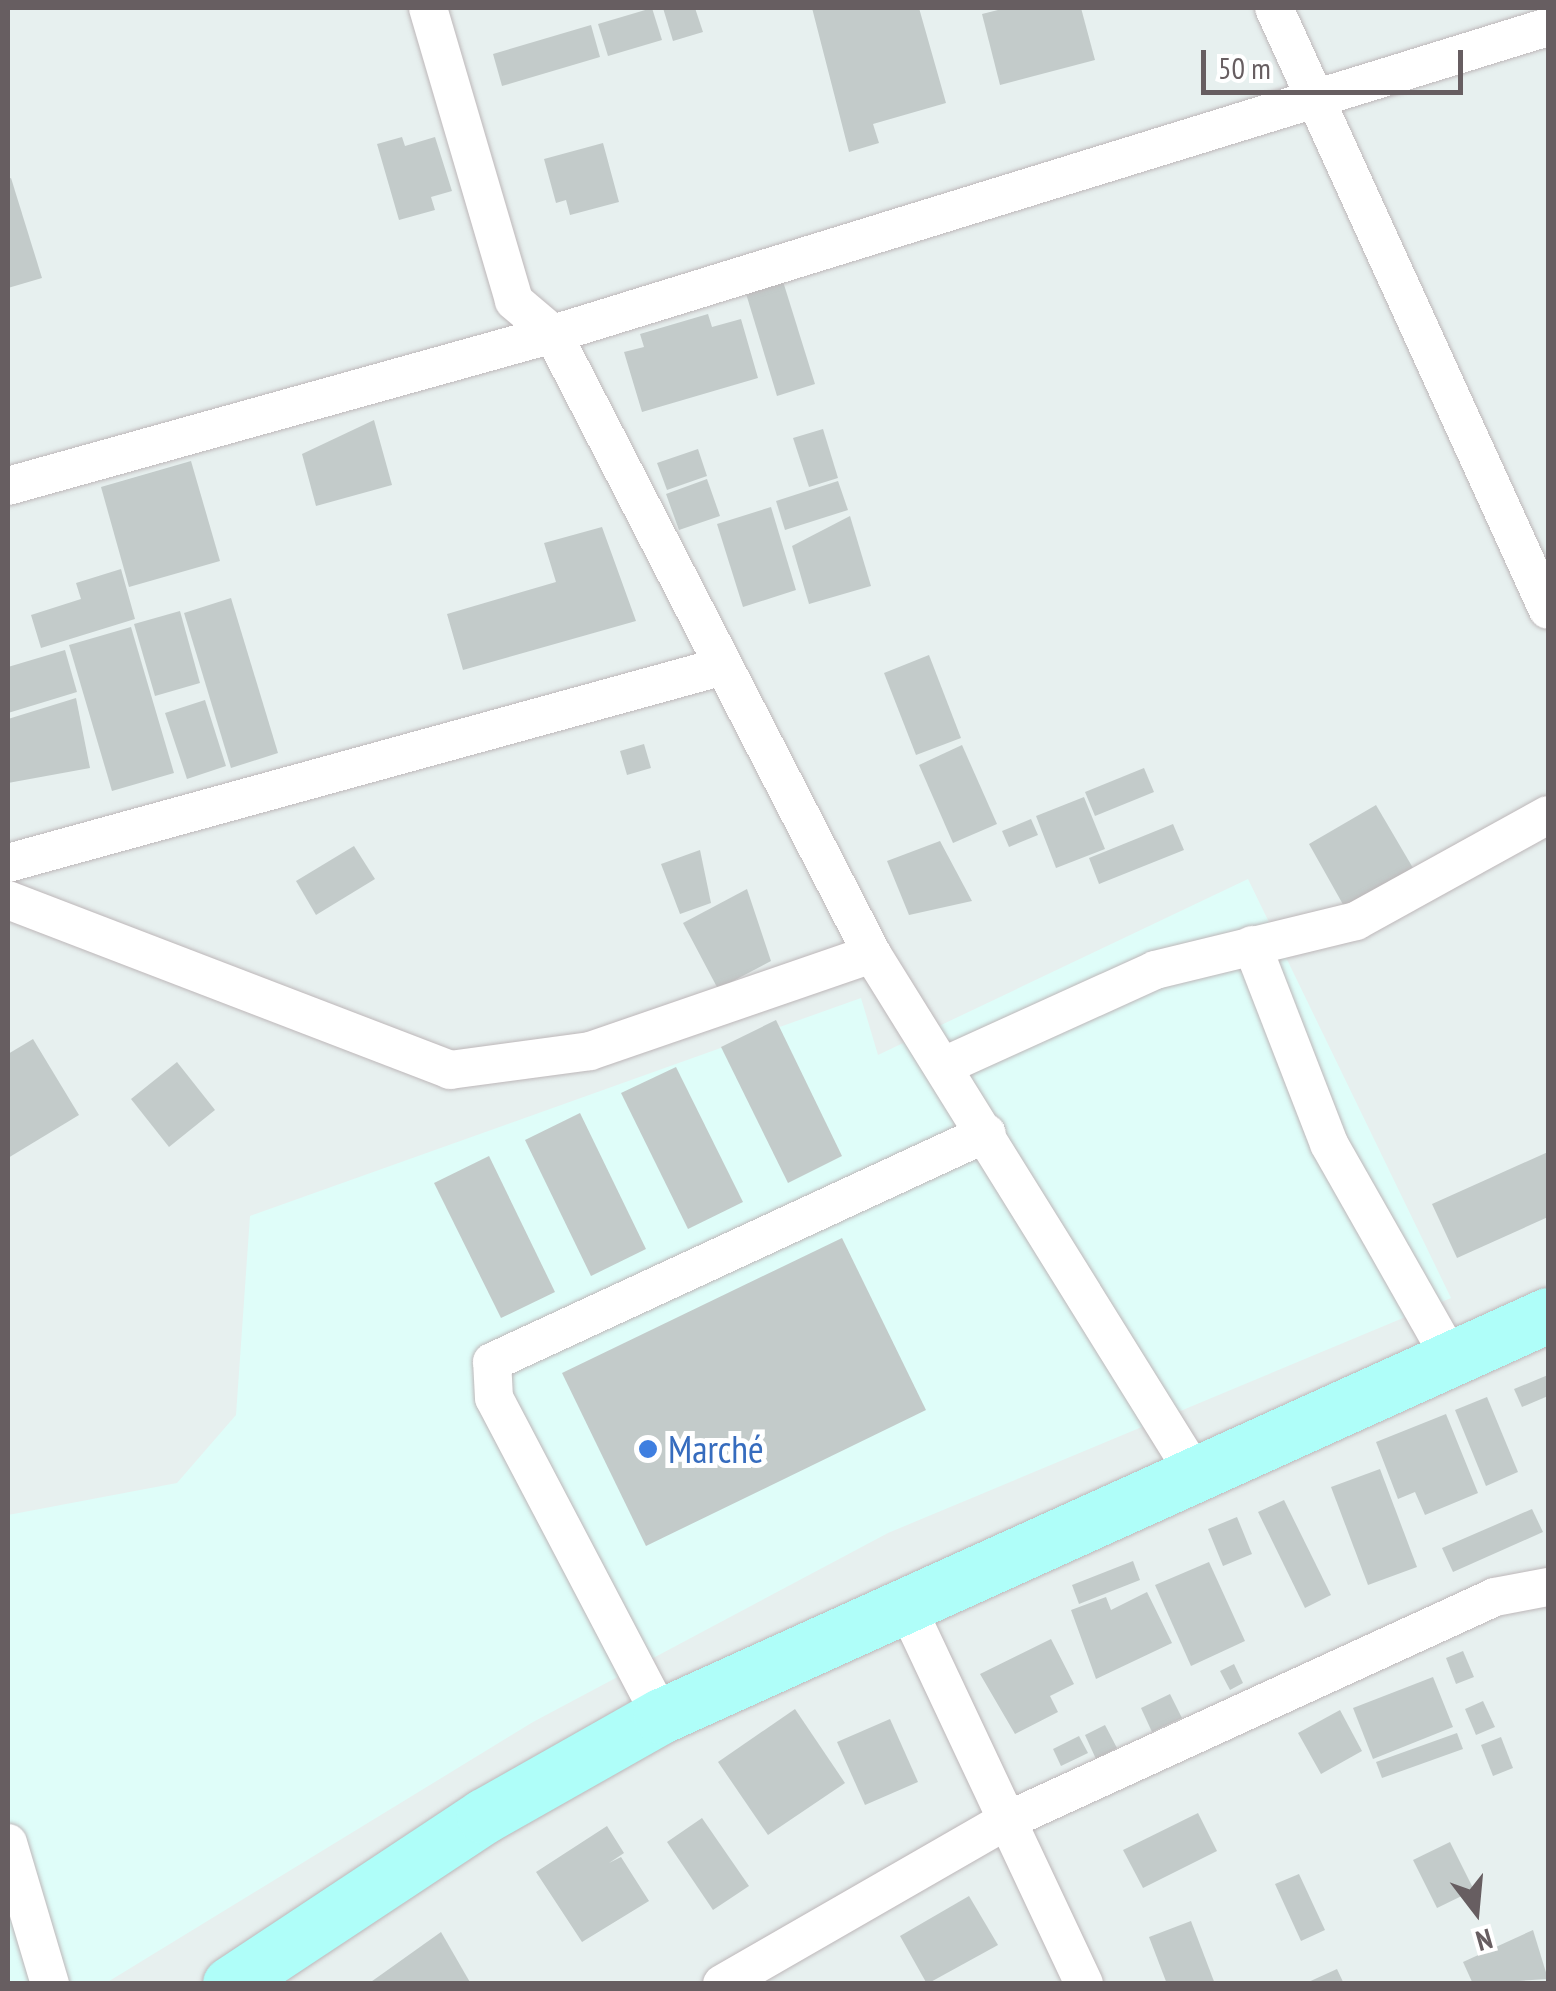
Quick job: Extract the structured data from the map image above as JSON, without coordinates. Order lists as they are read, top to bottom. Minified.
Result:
{"places":["Marché"],"scale_bar":"50 m","north":"bottom"}
